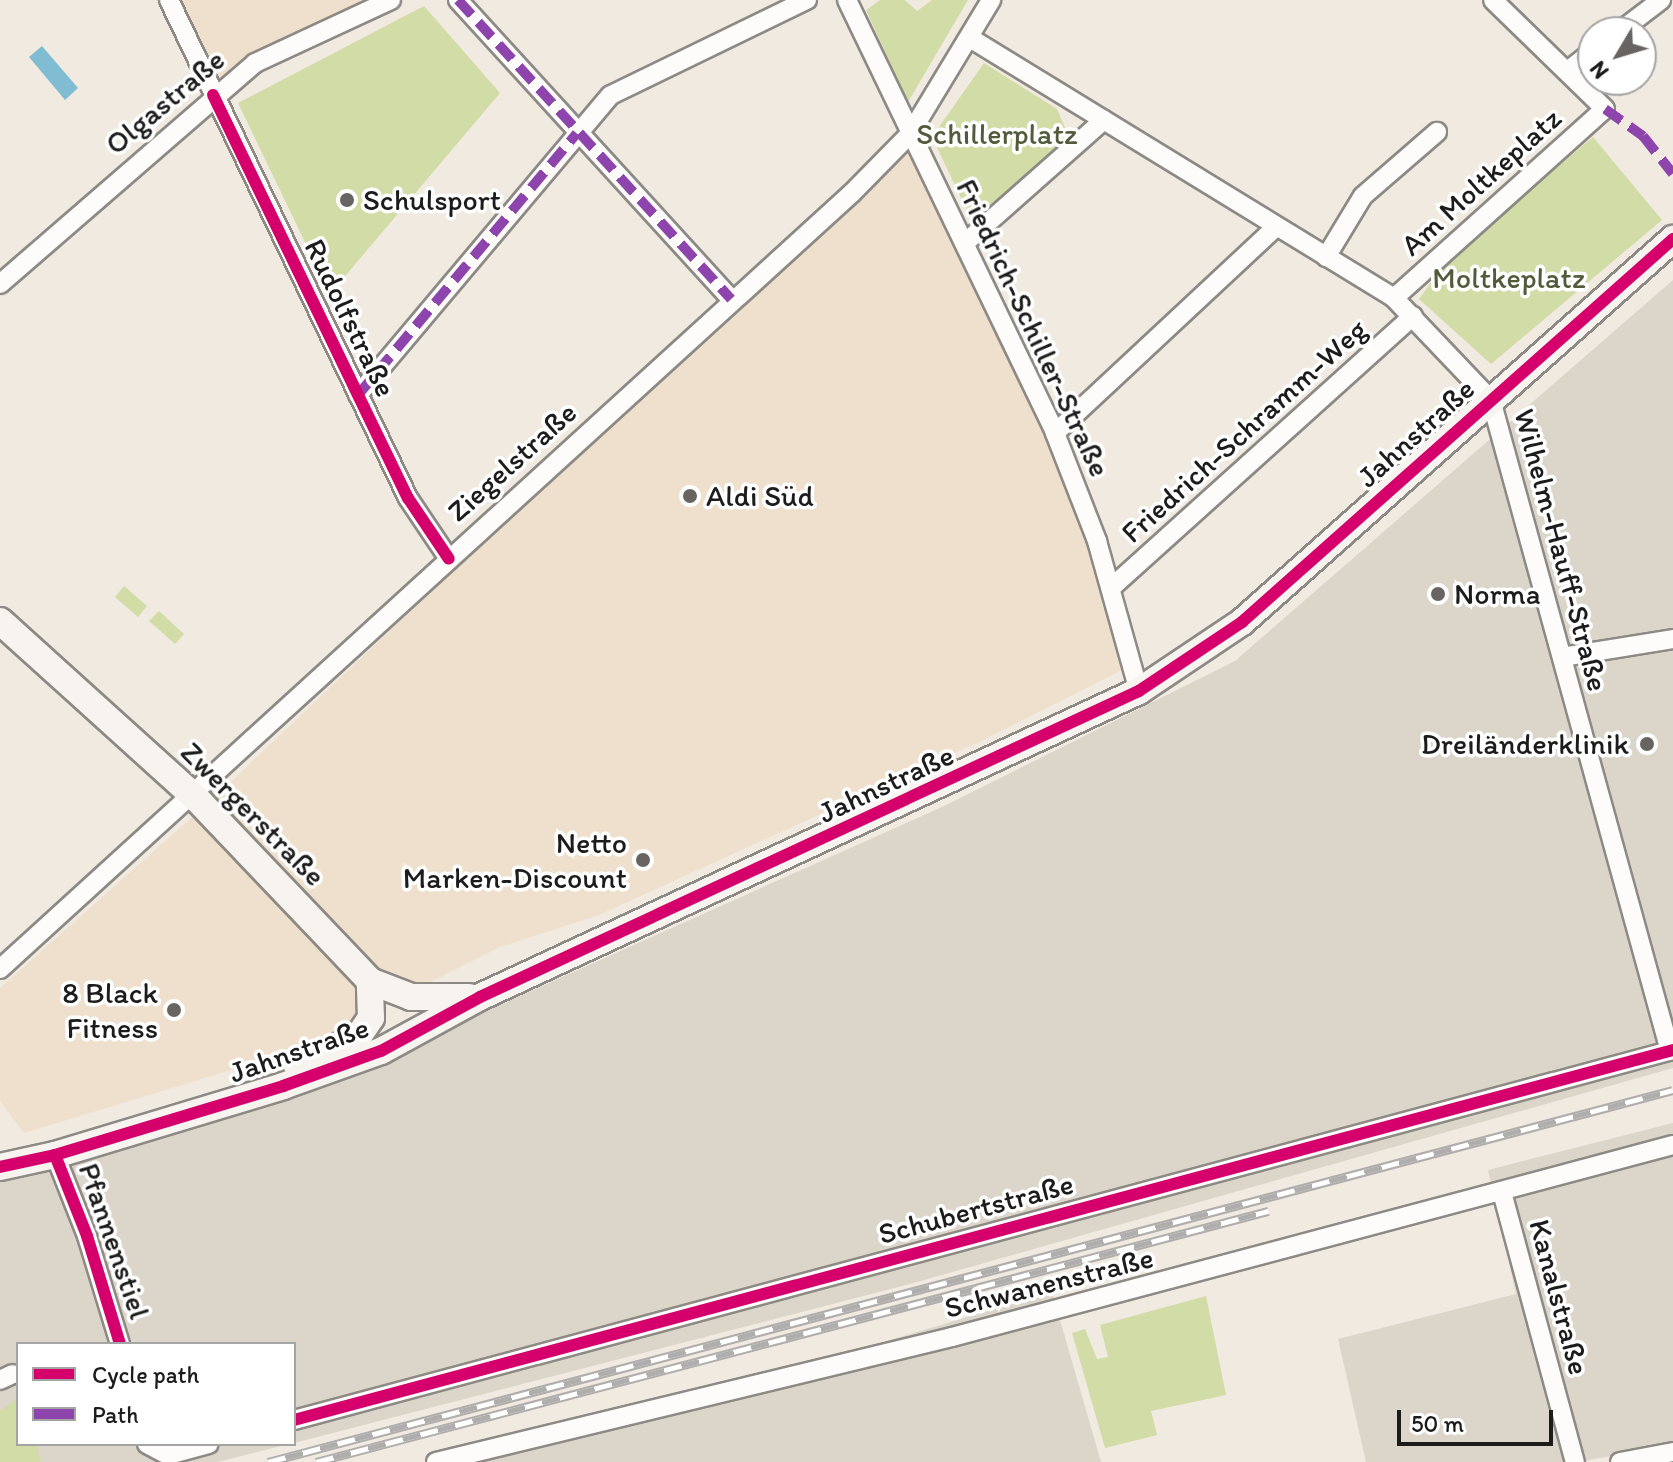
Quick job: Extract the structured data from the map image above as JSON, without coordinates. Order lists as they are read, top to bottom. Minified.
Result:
{"streets":{"main road":["Jahnstraße","Zwergerstraße"],"street":["Olgastraße","Am Moltkeplatz","Rudolfstraße","Friedrich-Schiller-Straße","Friedrich-Schramm-Weg","Ziegelstraße","Wilhelm-Hauff-Straße","Schubertstraße","Pfannenstiel","Schwanenstraße","Kanalstraße"]},"crossings":[["Olgastraße","Rudolfstraße"],["Am Moltkeplatz","Wilhelm-Hauff-Straße"],["Rudolfstraße","Ziegelstraße"],["Friedrich-Schiller-Straße","Friedrich-Schramm-Weg"],["Friedrich-Schiller-Straße","Jahnstraße"],["Friedrich-Schiller-Straße","Ziegelstraße"],["Friedrich-Schramm-Weg","Wilhelm-Hauff-Straße"],["Jahnstraße","Wilhelm-Hauff-Straße"],["Jahnstraße","Zwergerstraße"],["Jahnstraße","Pfannenstiel"],["Ziegelstraße","Wilhelm-Hauff-Straße"],["Ziegelstraße","Zwergerstraße"],["Wilhelm-Hauff-Straße","Schubertstraße"],["Schwanenstraße","Kanalstraße"]],"parks":["Schillerplatz","Moltkeplatz"],"places":["Schulsport","Aldi Süd","Norma","Dreiländerklinik","Netto Marken-Discount","8 Black Fitness"],"legend":["Cycle path","Path"],"scale_bar":"50 m","north":"bottom left"}
